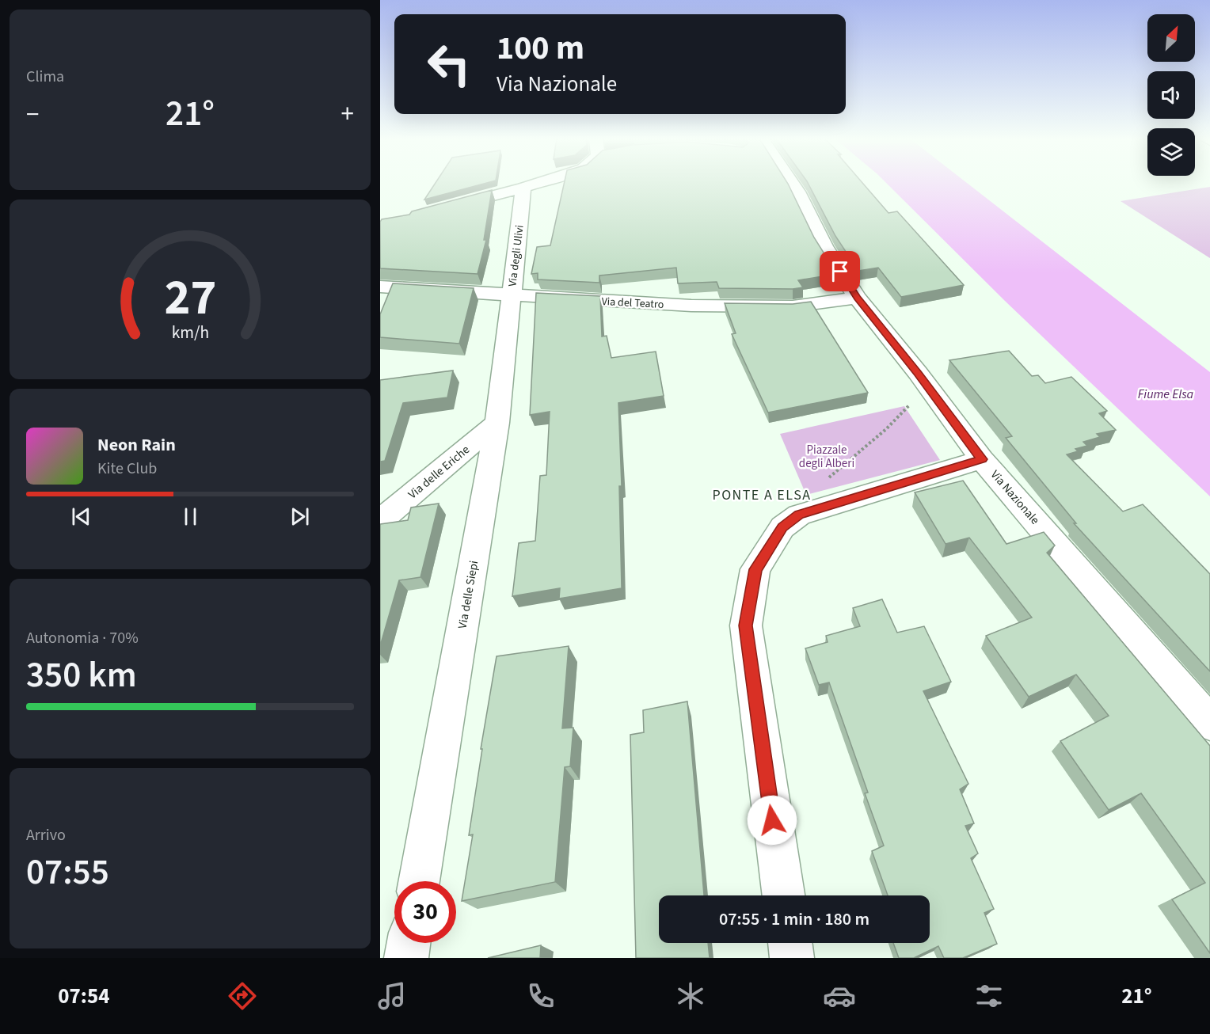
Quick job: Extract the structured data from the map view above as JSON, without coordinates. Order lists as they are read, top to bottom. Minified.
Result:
{"streets":{"street":["Via degli Ulivi","Via del Teatro","Via delle Eriche","Via Nazionale","Via delle Siepi"]},"crossings":[["Via degli Ulivi","Via del Teatro"],["Via degli Ulivi","Via delle Siepi"],["Via del Teatro","Via Nazionale"],["Via del Teatro","Via delle Siepi"],["Via delle Eriche","Via delle Siepi"]],"districts":["PONTE A ELSA"],"water":["Fiume Elsa"],"parks":["Piazzale degli Alberi"],"north":"top right","page":{"tile":["Clima",["Autonomia · 70%","350 km"],["Arrivo","07:55"]],"turn":["100 m","Via Nazionale"],"heat":["−","21°","+"],"song":["Neon Rain","Kite Club"],"limit":"30","trip":"07:55 · 1 min · 180 m","tabs":["07:54","21°"],"gauge":["27","km/h"]}}
